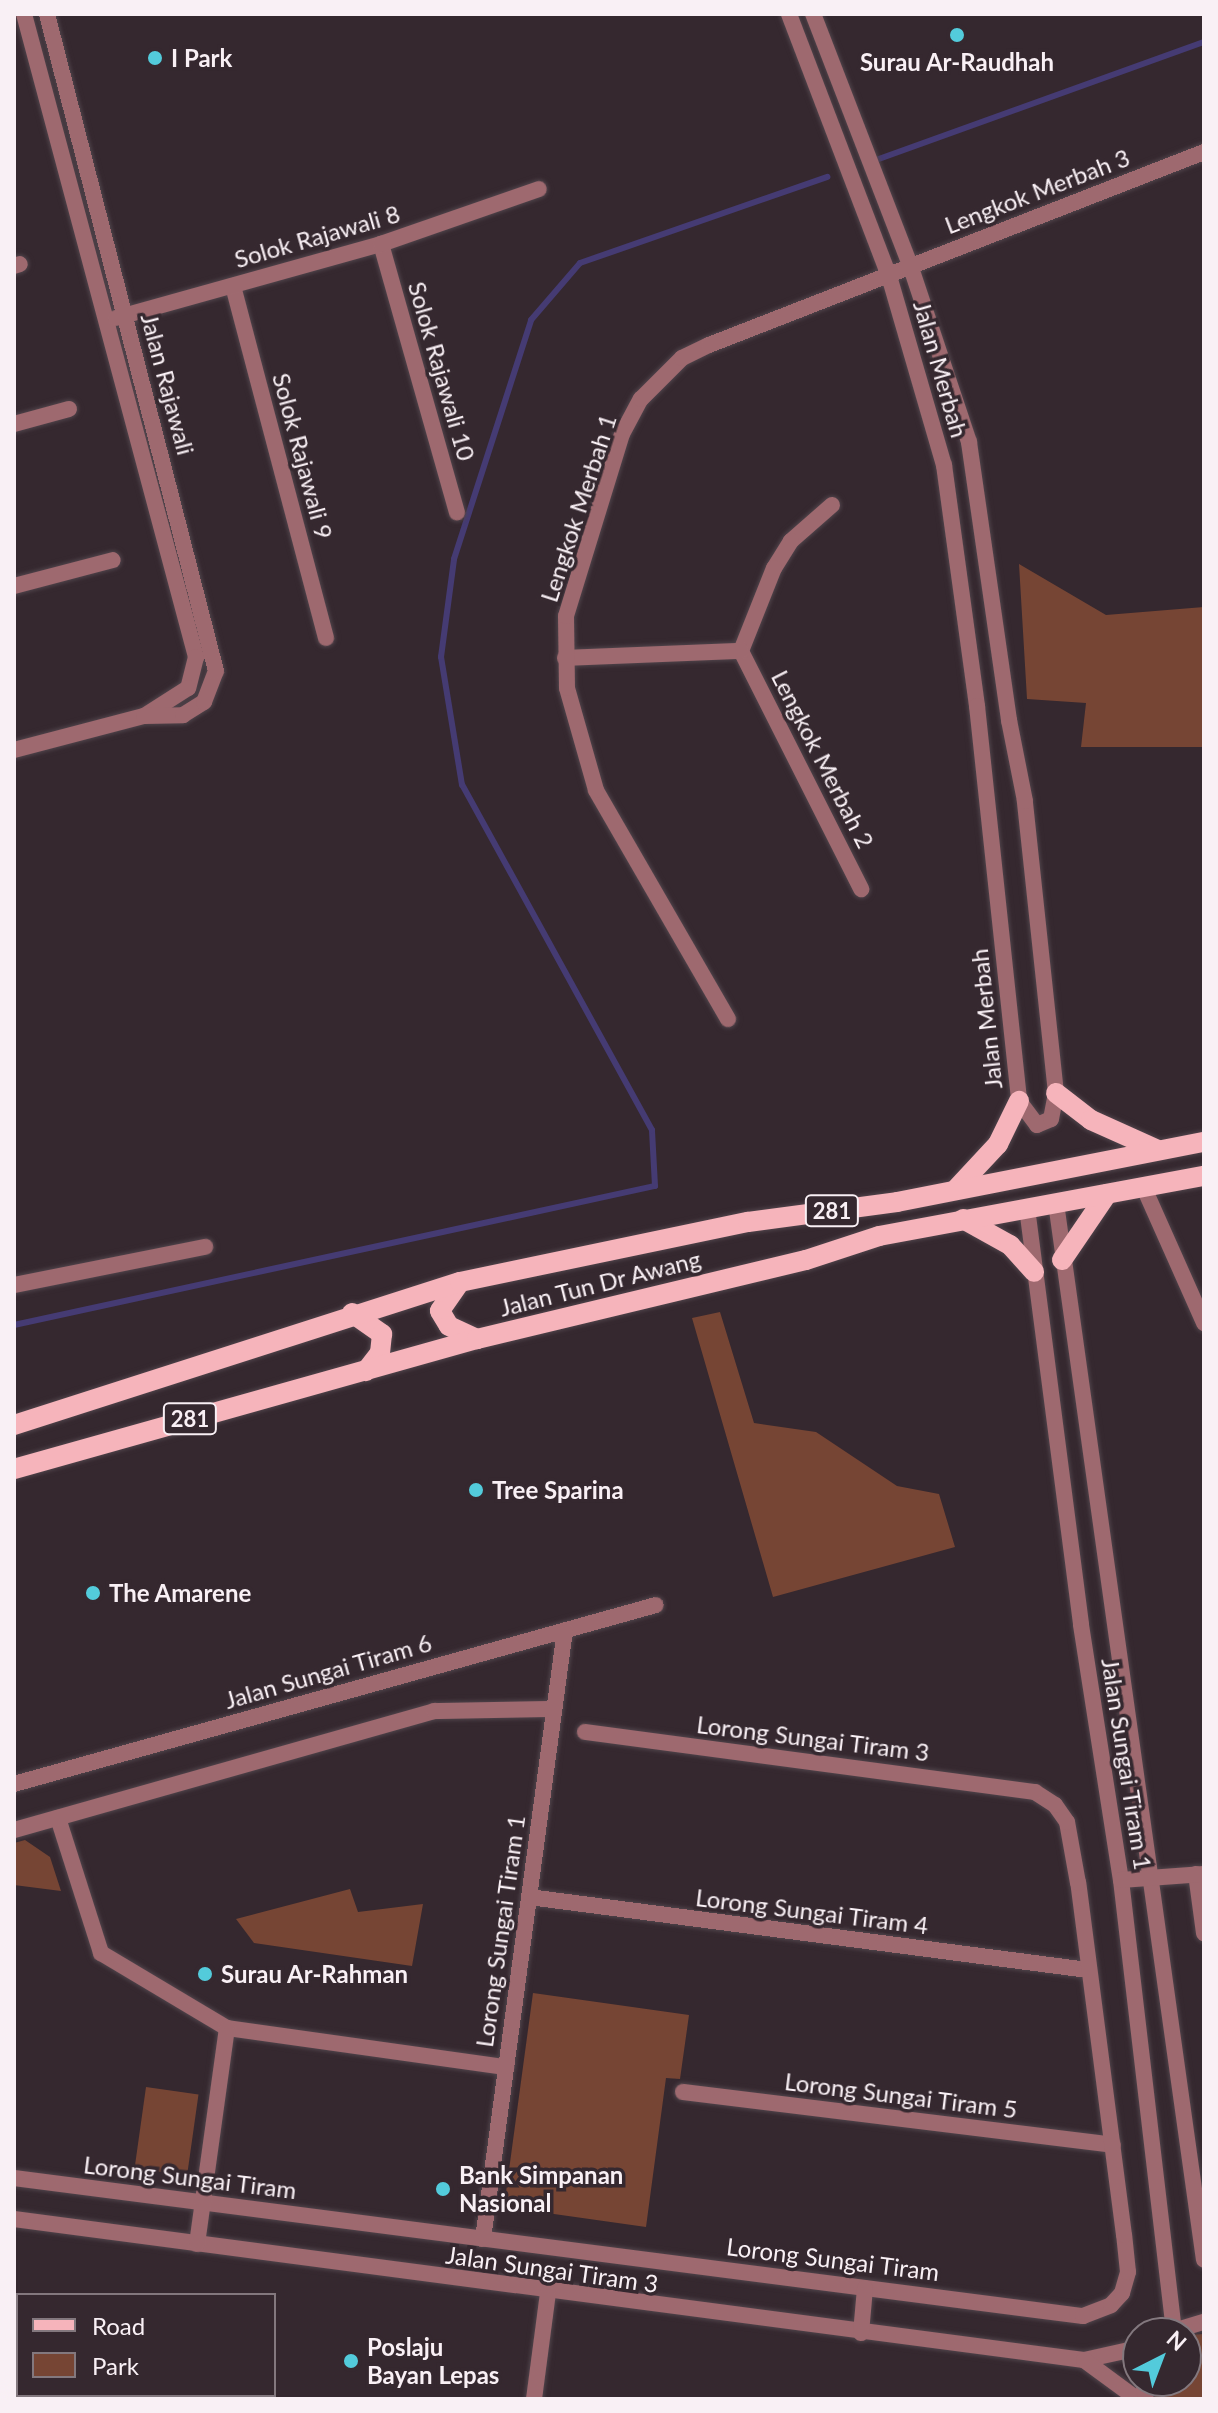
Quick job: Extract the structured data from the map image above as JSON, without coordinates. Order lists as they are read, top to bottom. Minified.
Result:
{"streets":{"main road":["281","Jalan Tun Dr Awang"],"street":["Lengkok Merbah 3","Solok Rajawali 8","Jalan Merbah","Solok Rajawali 10","Jalan Rajawali","Solok Rajawali 9","Lengkok Merbah 1","Lengkok Merbah 2","Jalan Sungai Tiram 6","Lorong Sungai Tiram 3","Jalan Sungai Tiram 1","Lorong Sungai Tiram 4","Lorong Sungai Tiram 1","Lorong Sungai Tiram 5","Lorong Sungai Tiram","Jalan Sungai Tiram 3"]},"crossings":[["Lengkok Merbah 3","Jalan Merbah"],["Lengkok Merbah 3","Lengkok Merbah 1"],["Solok Rajawali 8","Solok Rajawali 10"],["Solok Rajawali 8","Jalan Rajawali"],["Solok Rajawali 8","Solok Rajawali 9"],["Jalan Merbah","Lengkok Merbah 1"],["Jalan Tun Dr Awang","Jalan Sungai Tiram 1"],["Jalan Sungai Tiram 6","Lorong Sungai Tiram 1"],["Lorong Sungai Tiram 3","Lorong Sungai Tiram"],["Lorong Sungai Tiram 4","Lorong Sungai Tiram 1"],["Lorong Sungai Tiram 4","Lorong Sungai Tiram"],["Lorong Sungai Tiram 1","Lorong Sungai Tiram"],["Lorong Sungai Tiram 5","Lorong Sungai Tiram"]],"places":["Surau Ar-Raudhah","I Park","Tree Sparina","The Amarene","Surau Ar-Rahman","Bank Simpanan Nasional","Poslaju Bayan Lepas"],"legend":["Road","Park"],"north":"top right"}
